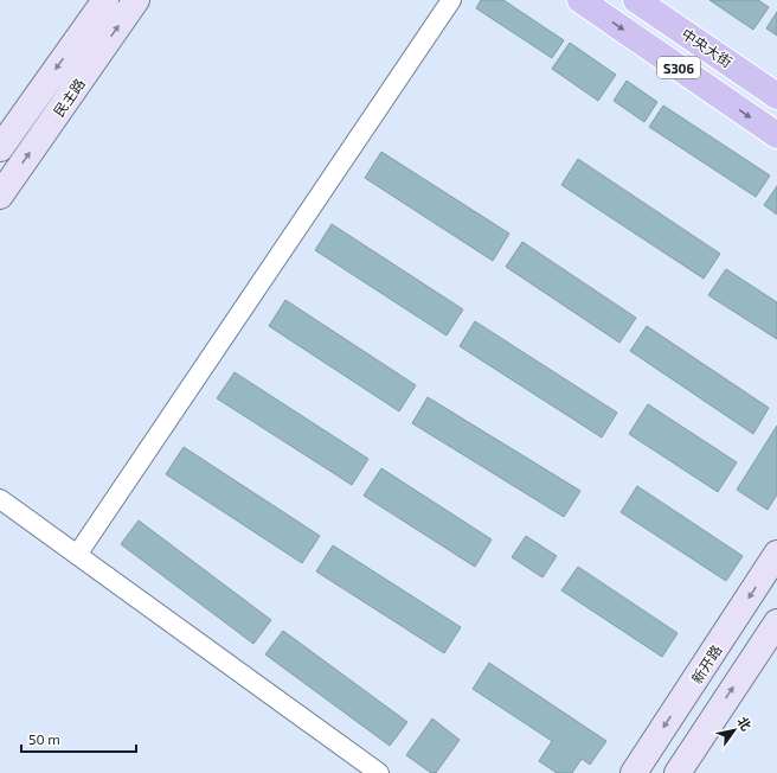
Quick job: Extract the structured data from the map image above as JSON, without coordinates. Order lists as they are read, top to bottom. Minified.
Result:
{"streets":{"main road":["中央大街","S306","民主路","新开路"]},"scale_bar":"50 m","north":"top right"}
